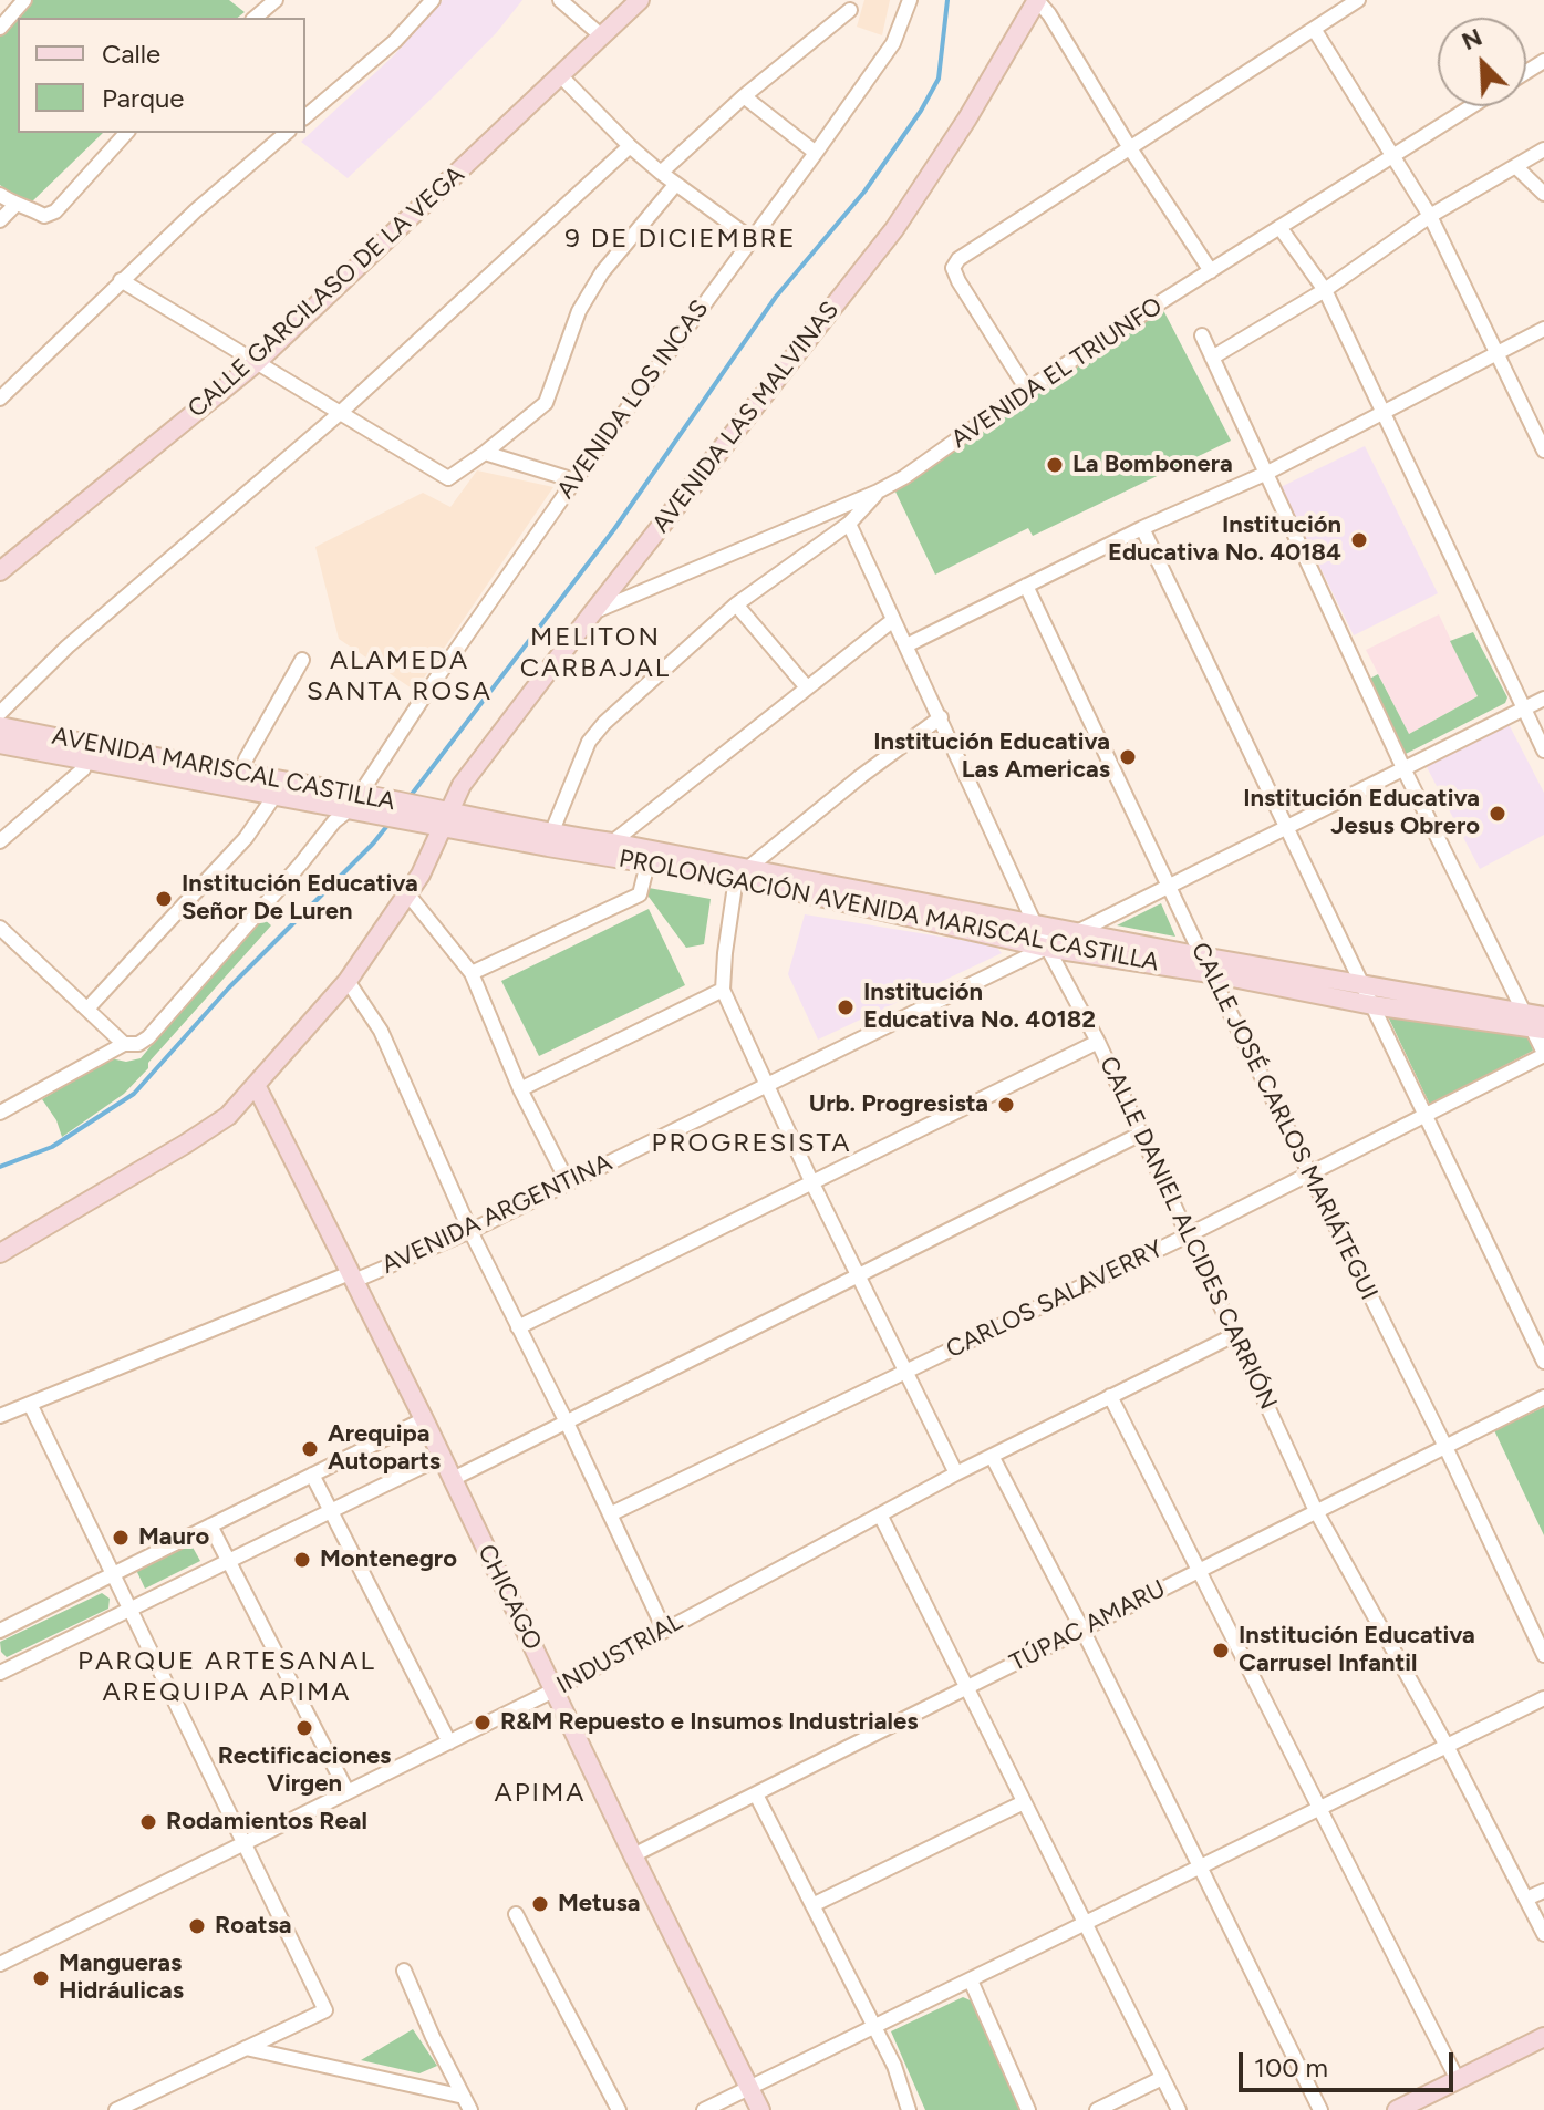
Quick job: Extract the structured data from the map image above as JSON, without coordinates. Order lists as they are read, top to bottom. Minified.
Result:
{"streets":{"street":["CALLE GARCILASO DE LA VEGA","AVENIDA EL TRIUNFO","AVENIDA LOS INCAS","AVENIDA LAS MALVINAS","AVENIDA MARISCAL CASTILLA","PROLONGACIÓN AVENIDA MARISCAL CASTILLA","CALLE JOSÉ CARLOS MARIÁTEGUI","AVENIDA ARGENTINA","CALLE DANIEL ALCIDES CARRIÓN","CARLOS SALAVERRY","CHICAGO","TÚPAC AMARU","INDUSTRIAL"]},"crossings":[["AVENIDA EL TRIUNFO","AVENIDA LAS MALVINAS"],["AVENIDA LOS INCAS","AVENIDA MARISCAL CASTILLA"],["AVENIDA LAS MALVINAS","AVENIDA MARISCAL CASTILLA"],["AVENIDA LAS MALVINAS","PROLONGACIÓN AVENIDA MARISCAL CASTILLA"],["AVENIDA LAS MALVINAS","CHICAGO"],["AVENIDA MARISCAL CASTILLA","PROLONGACIÓN AVENIDA MARISCAL CASTILLA"],["PROLONGACIÓN AVENIDA MARISCAL CASTILLA","CALLE JOSÉ CARLOS MARIÁTEGUI"],["PROLONGACIÓN AVENIDA MARISCAL CASTILLA","AVENIDA ARGENTINA"],["PROLONGACIÓN AVENIDA MARISCAL CASTILLA","CALLE DANIEL ALCIDES CARRIÓN"],["CALLE JOSÉ CARLOS MARIÁTEGUI","AVENIDA ARGENTINA"],["CALLE JOSÉ CARLOS MARIÁTEGUI","CARLOS SALAVERRY"],["CALLE JOSÉ CARLOS MARIÁTEGUI","TÚPAC AMARU"],["AVENIDA ARGENTINA","CALLE DANIEL ALCIDES CARRIÓN"],["AVENIDA ARGENTINA","CHICAGO"],["CALLE DANIEL ALCIDES CARRIÓN","CARLOS SALAVERRY"],["CALLE DANIEL ALCIDES CARRIÓN","TÚPAC AMARU"],["CALLE DANIEL ALCIDES CARRIÓN","INDUSTRIAL"],["CHICAGO","TÚPAC AMARU"],["CHICAGO","INDUSTRIAL"]],"districts":["9 DE DICIEMBRE","MELITON CARBAJAL","ALAMEDA SANTA ROSA","PROGRESISTA","PARQUE ARTESANAL AREQUIPA APIMA","APIMA"],"places":["La Bombonera","Institución Educativa No. 40184","Institución Educativa Las Americas","Institución Educativa Jesus Obrero","Institución Educativa Señor De Luren","Institución Educativa No. 40182","Urb. Progresista","Arequipa Autoparts","Mauro","Montenegro","Institución Educativa Carrusel Infantil","R&M Repuesto e Insumos Industriales","Rectificaciones Virgen","Rodamientos Real","Metusa","Roatsa","Mangueras Hidráulicas"],"legend":["Calle","Parque"],"scale_bar":"100 m","north":"top left"}
